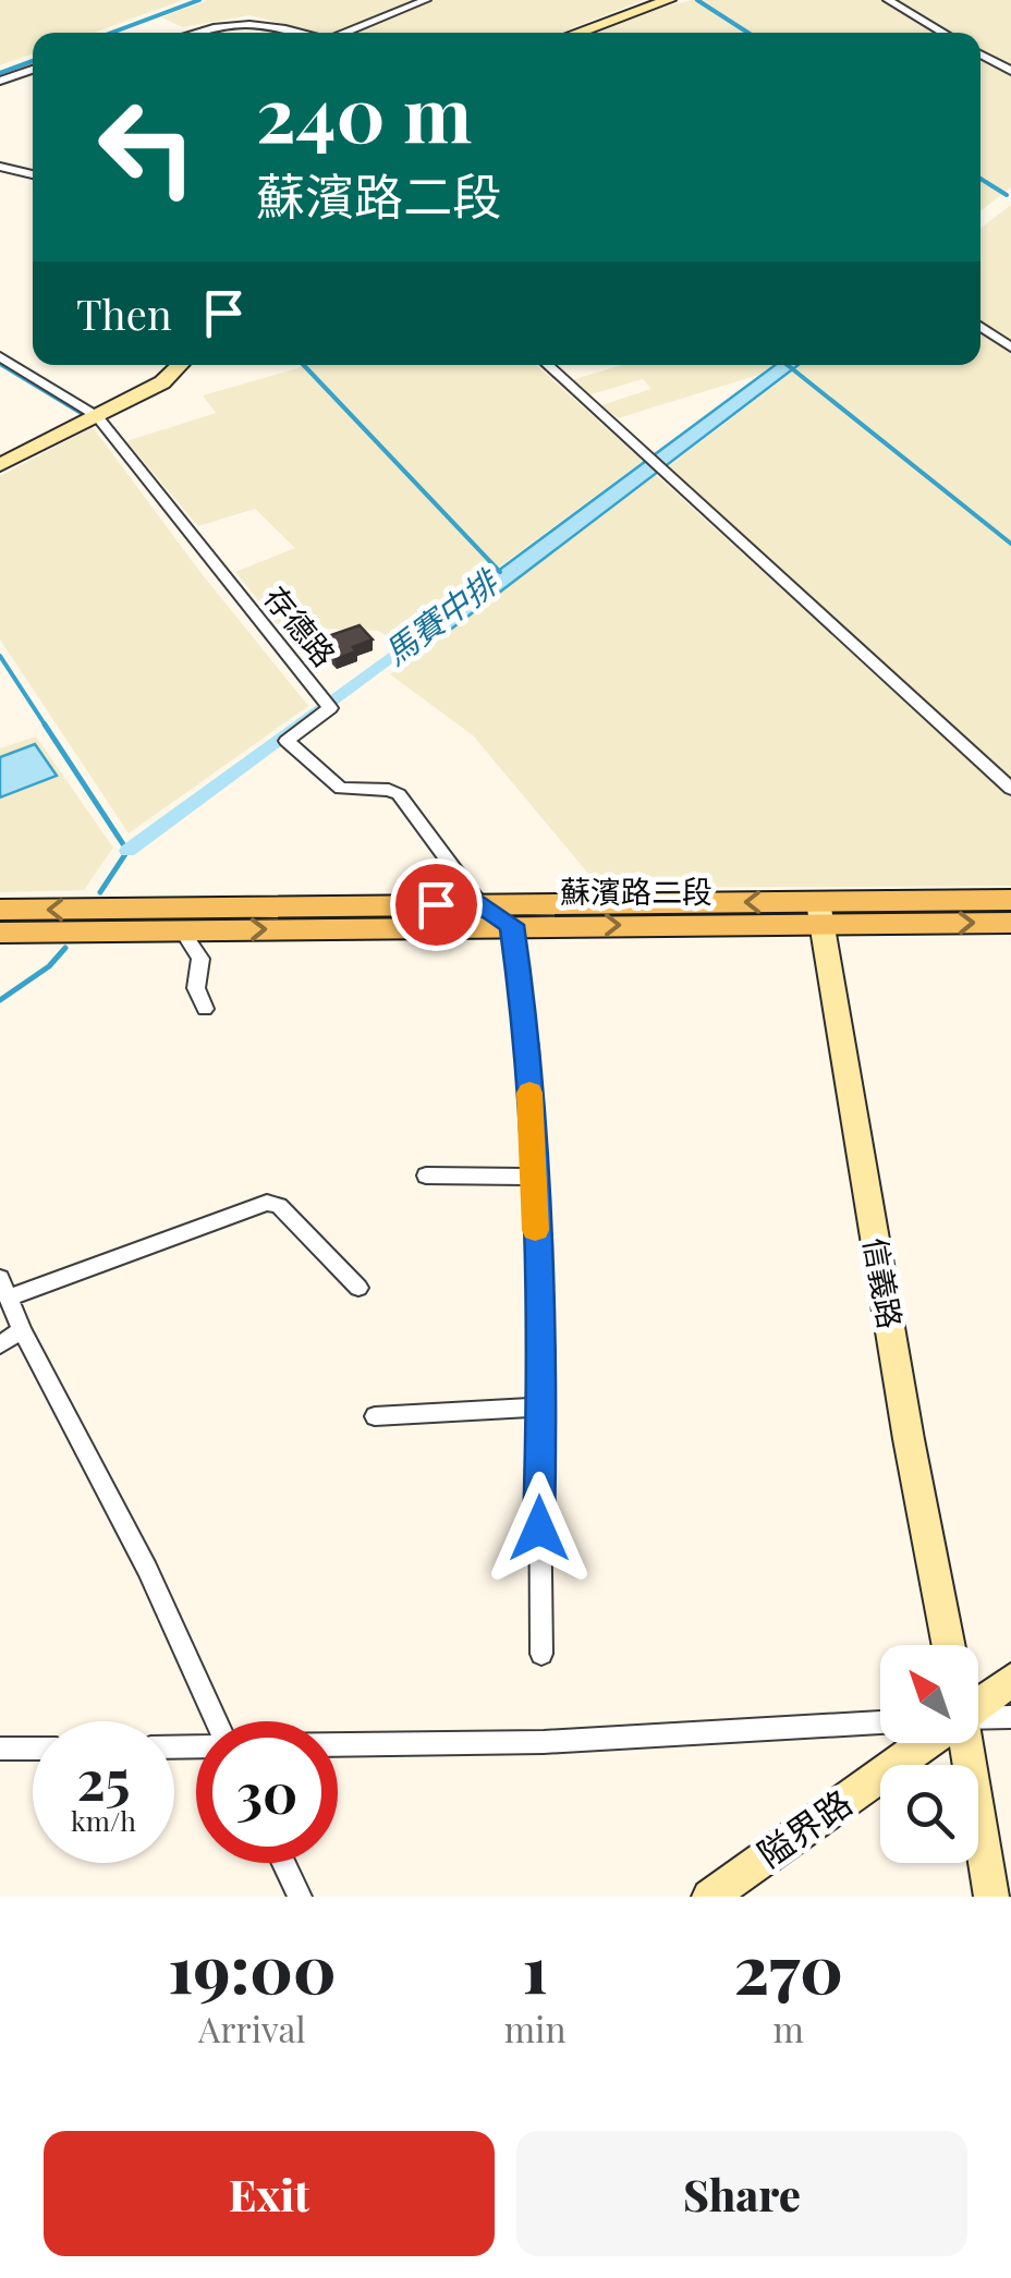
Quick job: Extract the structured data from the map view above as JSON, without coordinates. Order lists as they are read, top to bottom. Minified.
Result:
{"streets":{"main road":["蘇濱路二段"],"street":["存德路","信義路","隘界路"]},"crossings":[["存德路","蘇濱路二段"],["蘇濱路二段","信義路"]],"water":["馬賽中排"],"north":"top left","page":{"turn":["240 m","蘇濱路二段"],"then":"Then","speed":"25 km/h","limit":"30","eta":["19:00","Arrival","1","min","270","m"],"buttons":["Exit","Share"]}}
